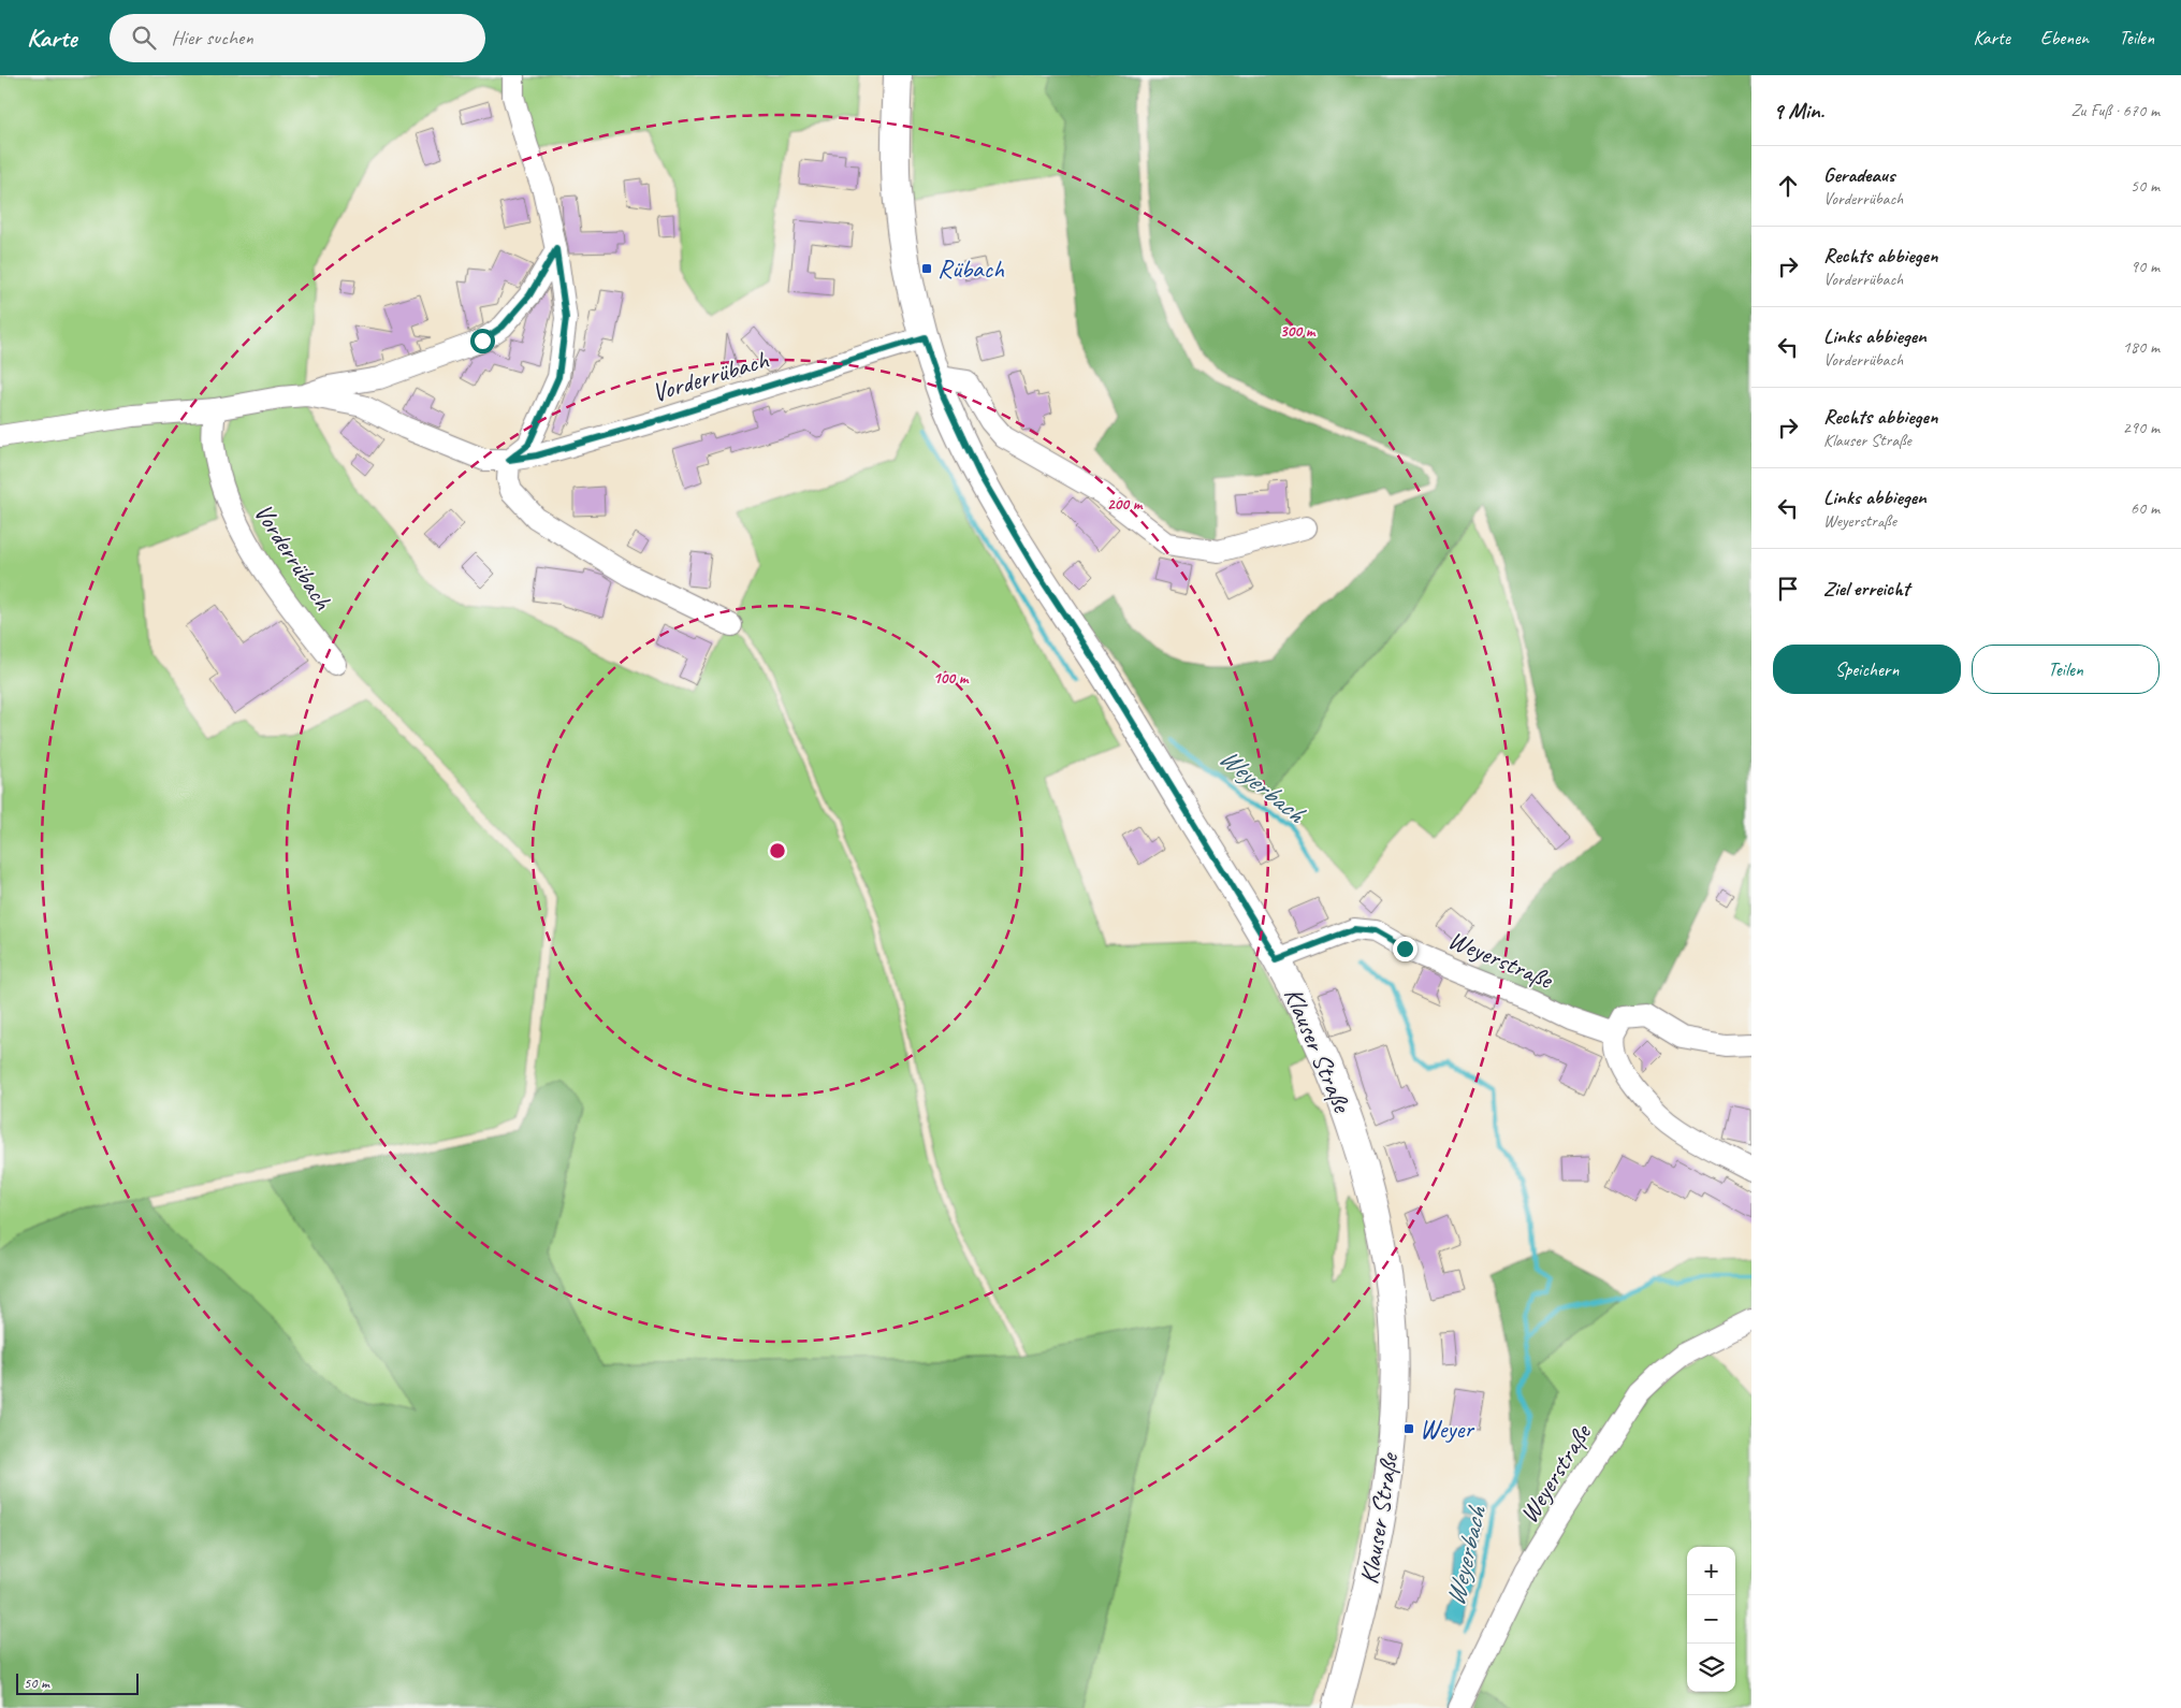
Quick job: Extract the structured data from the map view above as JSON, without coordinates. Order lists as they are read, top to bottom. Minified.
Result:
{"streets":{"main road":["Klauser Straße"],"street":["Vorderrübach","Weyerstraße"]},"crossings":[["Vorderrübach","Klauser Straße"],["Weyerstraße","Klauser Straße"]],"water":["Weyerbach"],"places":{"transit":["Rübach","Weyer"]},"scale_bar":"50 m","page":{"header":"Karte","search":"Hier suchen","nav":["Karte","Ebenen","Teilen"],"heading":["9 Min.","Zu Fuß · 670 m"],"list":[["Geradeaus","Vorderrübach","50 m"],["Rechts abbiegen","Vorderrübach","90 m"],["Links abbiegen","Vorderrübach","180 m"],["Rechts abbiegen","Klauser Straße","290 m"],["Links abbiegen","Weyerstraße","60 m"],"Ziel erreicht"],"buttons":["Speichern","Teilen"],"map_buttons":["+","−"],"scale":"50 m"},"rings":["300 m","200 m","100 m"]}
